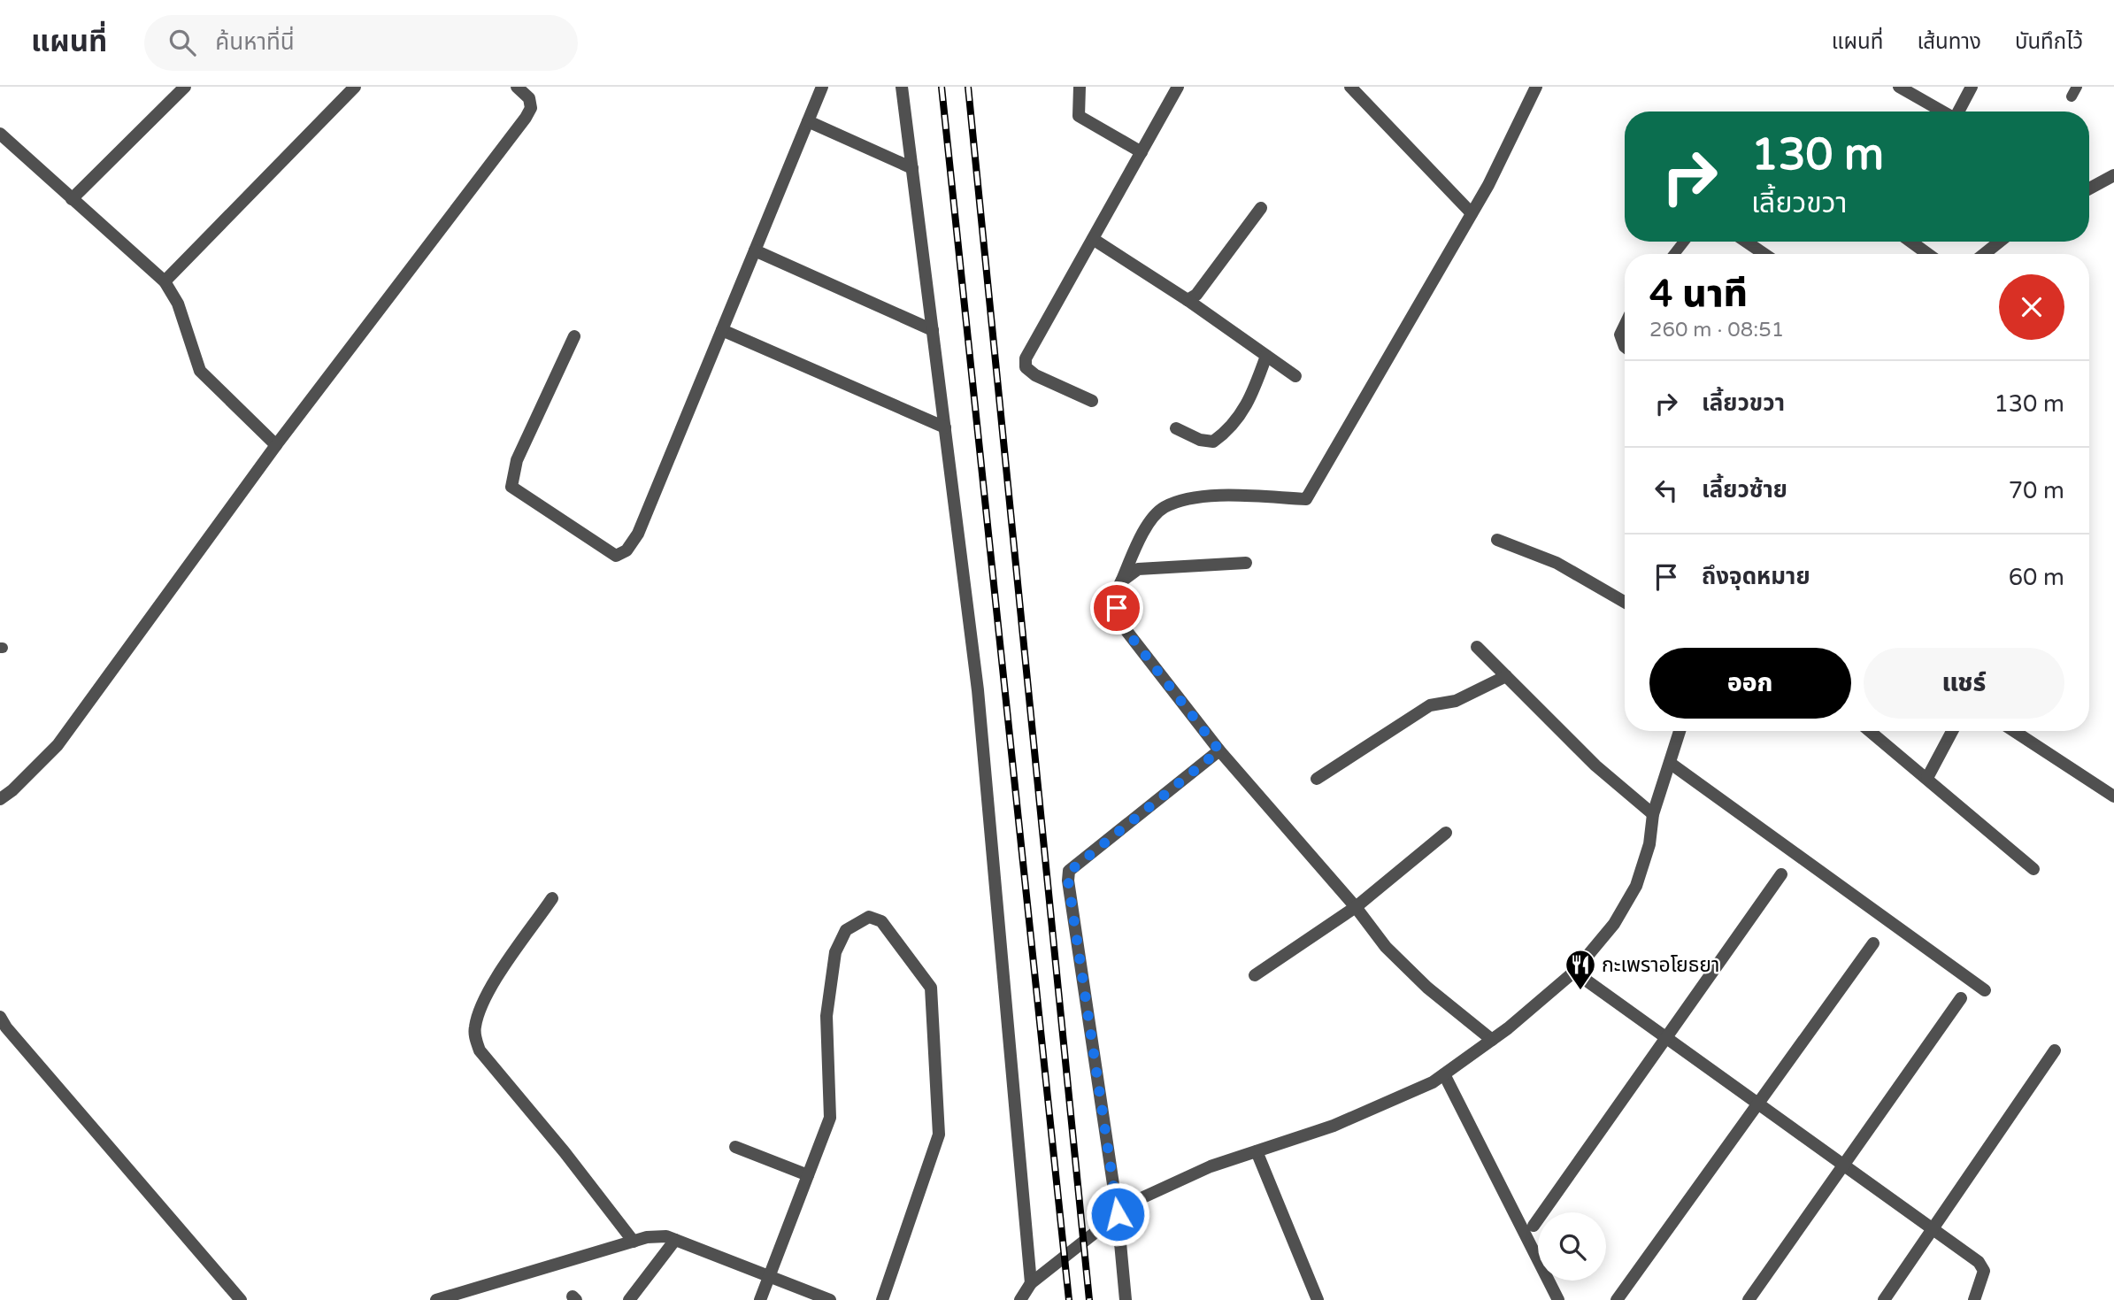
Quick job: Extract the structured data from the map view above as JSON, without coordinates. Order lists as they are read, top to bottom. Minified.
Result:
{"places":{"restaurant":["กะเพราอโยธยา"]},"page":{"header":"แผนที่","search":"ค้นหาที่นี่","nav":["แผนที่","เส้นทาง","บันทึกไว้"],"turn":["130 m","เลี้ยวขวา"],"heading":["4 นาที","260 m · 08:51"],"list":[{"name":"เลี้ยวขวา","value":"130 m"},{"name":"เลี้ยวซ้าย","value":"70 m"},{"name":"ถึงจุดหมาย","value":"60 m"}],"buttons":["ออก","แชร์"]}}
